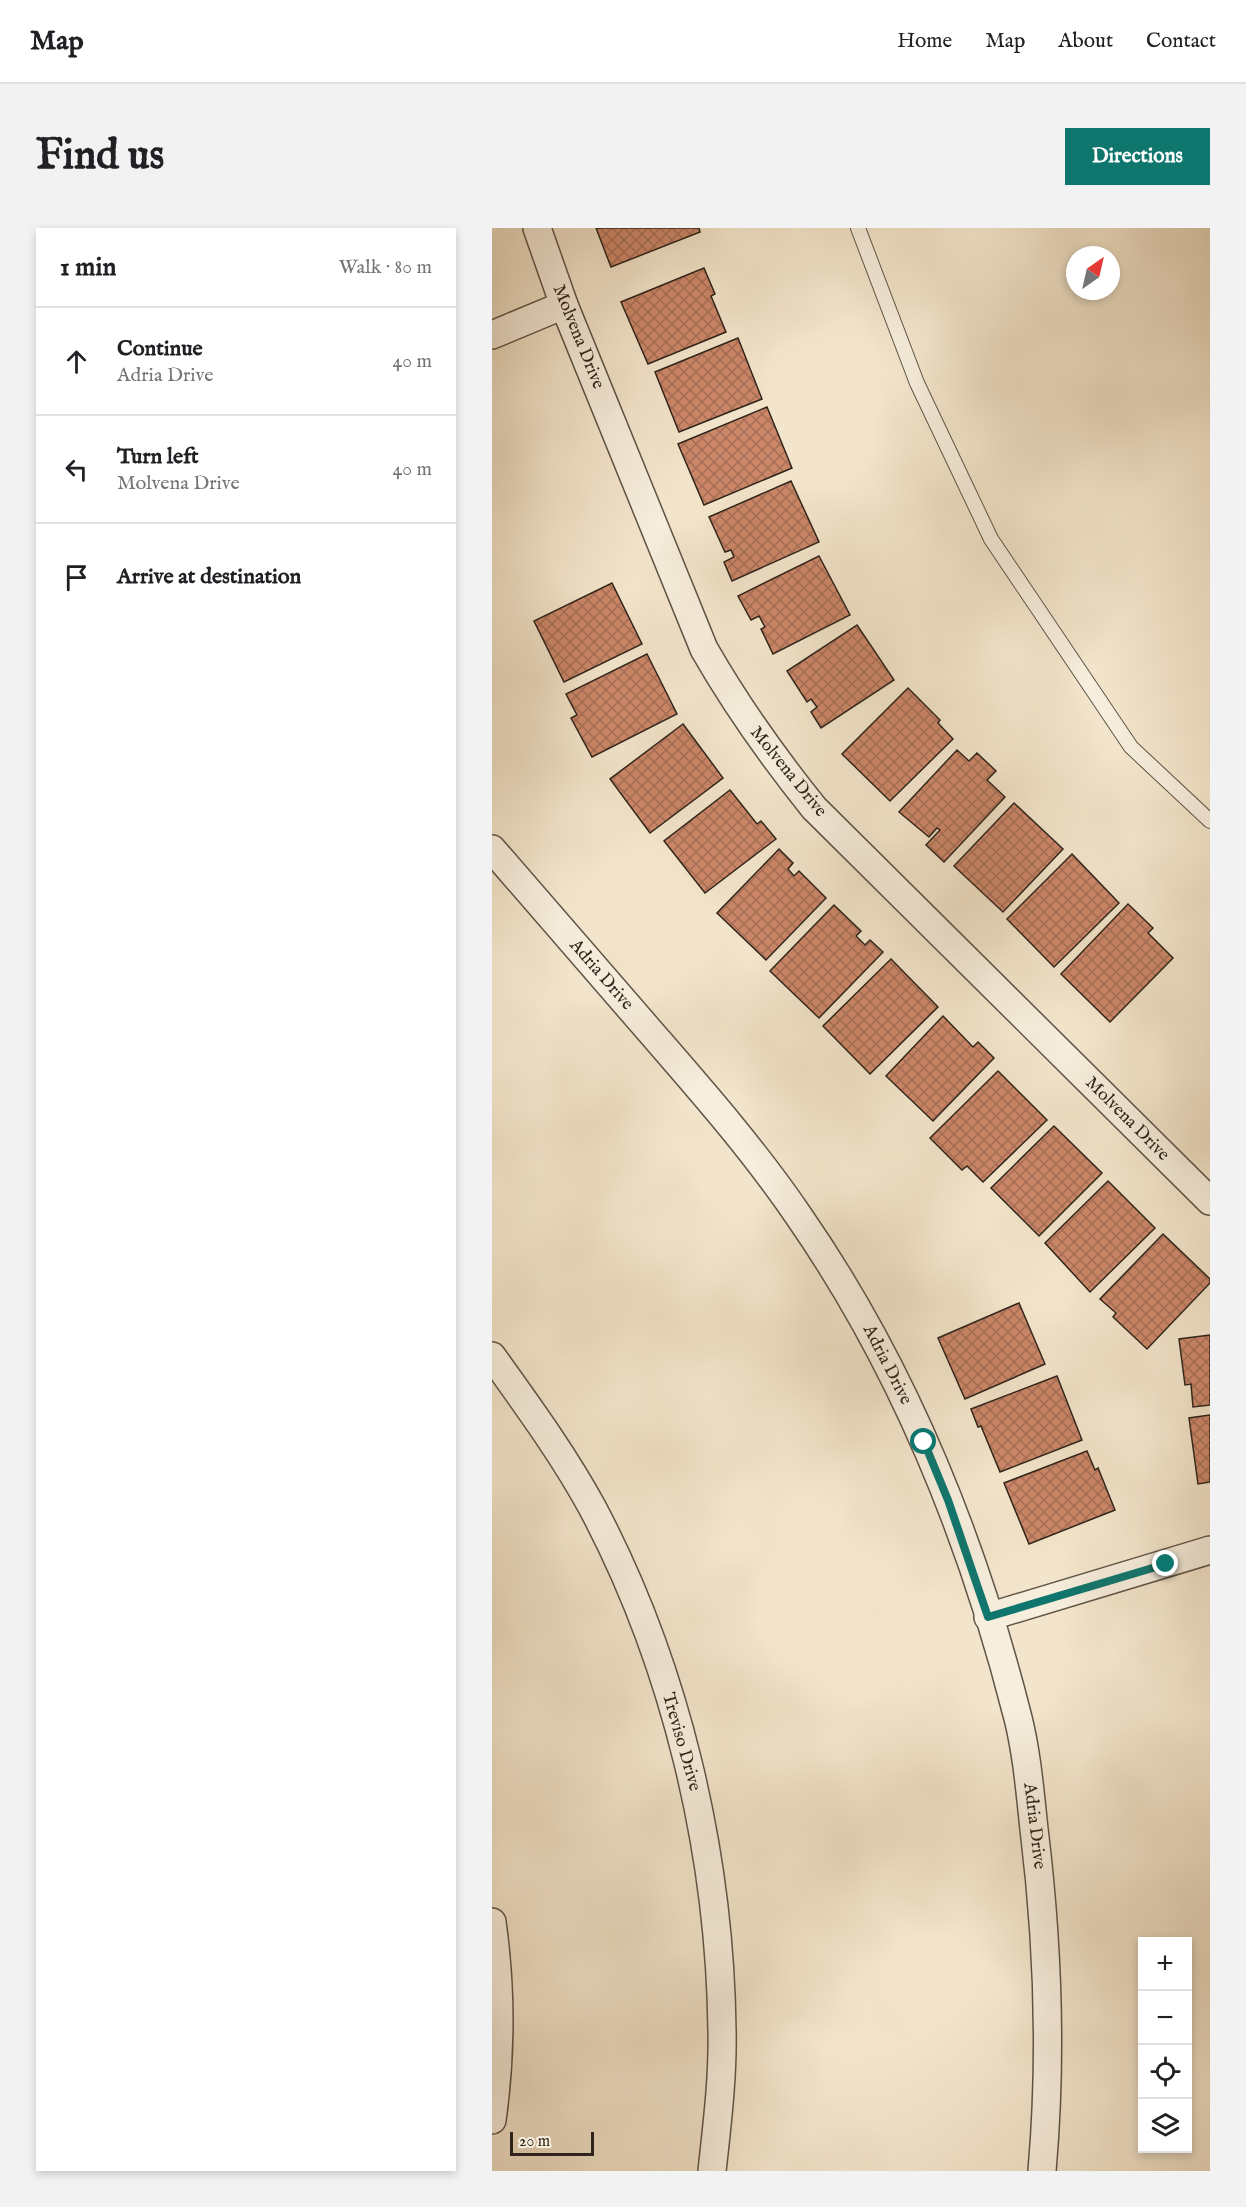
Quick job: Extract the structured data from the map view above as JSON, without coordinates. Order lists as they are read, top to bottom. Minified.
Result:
{"streets":{"street":["Molvena Drive","Adria Drive","Treviso Drive"]},"scale_bar":"20 m","north":"top right","page":{"header":"Map","nav":["Home","Map","About","Contact"],"buttons":"Directions","title":"Find us","heading":["1 min","Walk · 80 m"],"list":[["Continue","Adria Drive","40 m"],["Turn left","Molvena Drive","40 m"],"Arrive at destination"],"map_buttons":["+","−"],"scale":"20 m"}}
